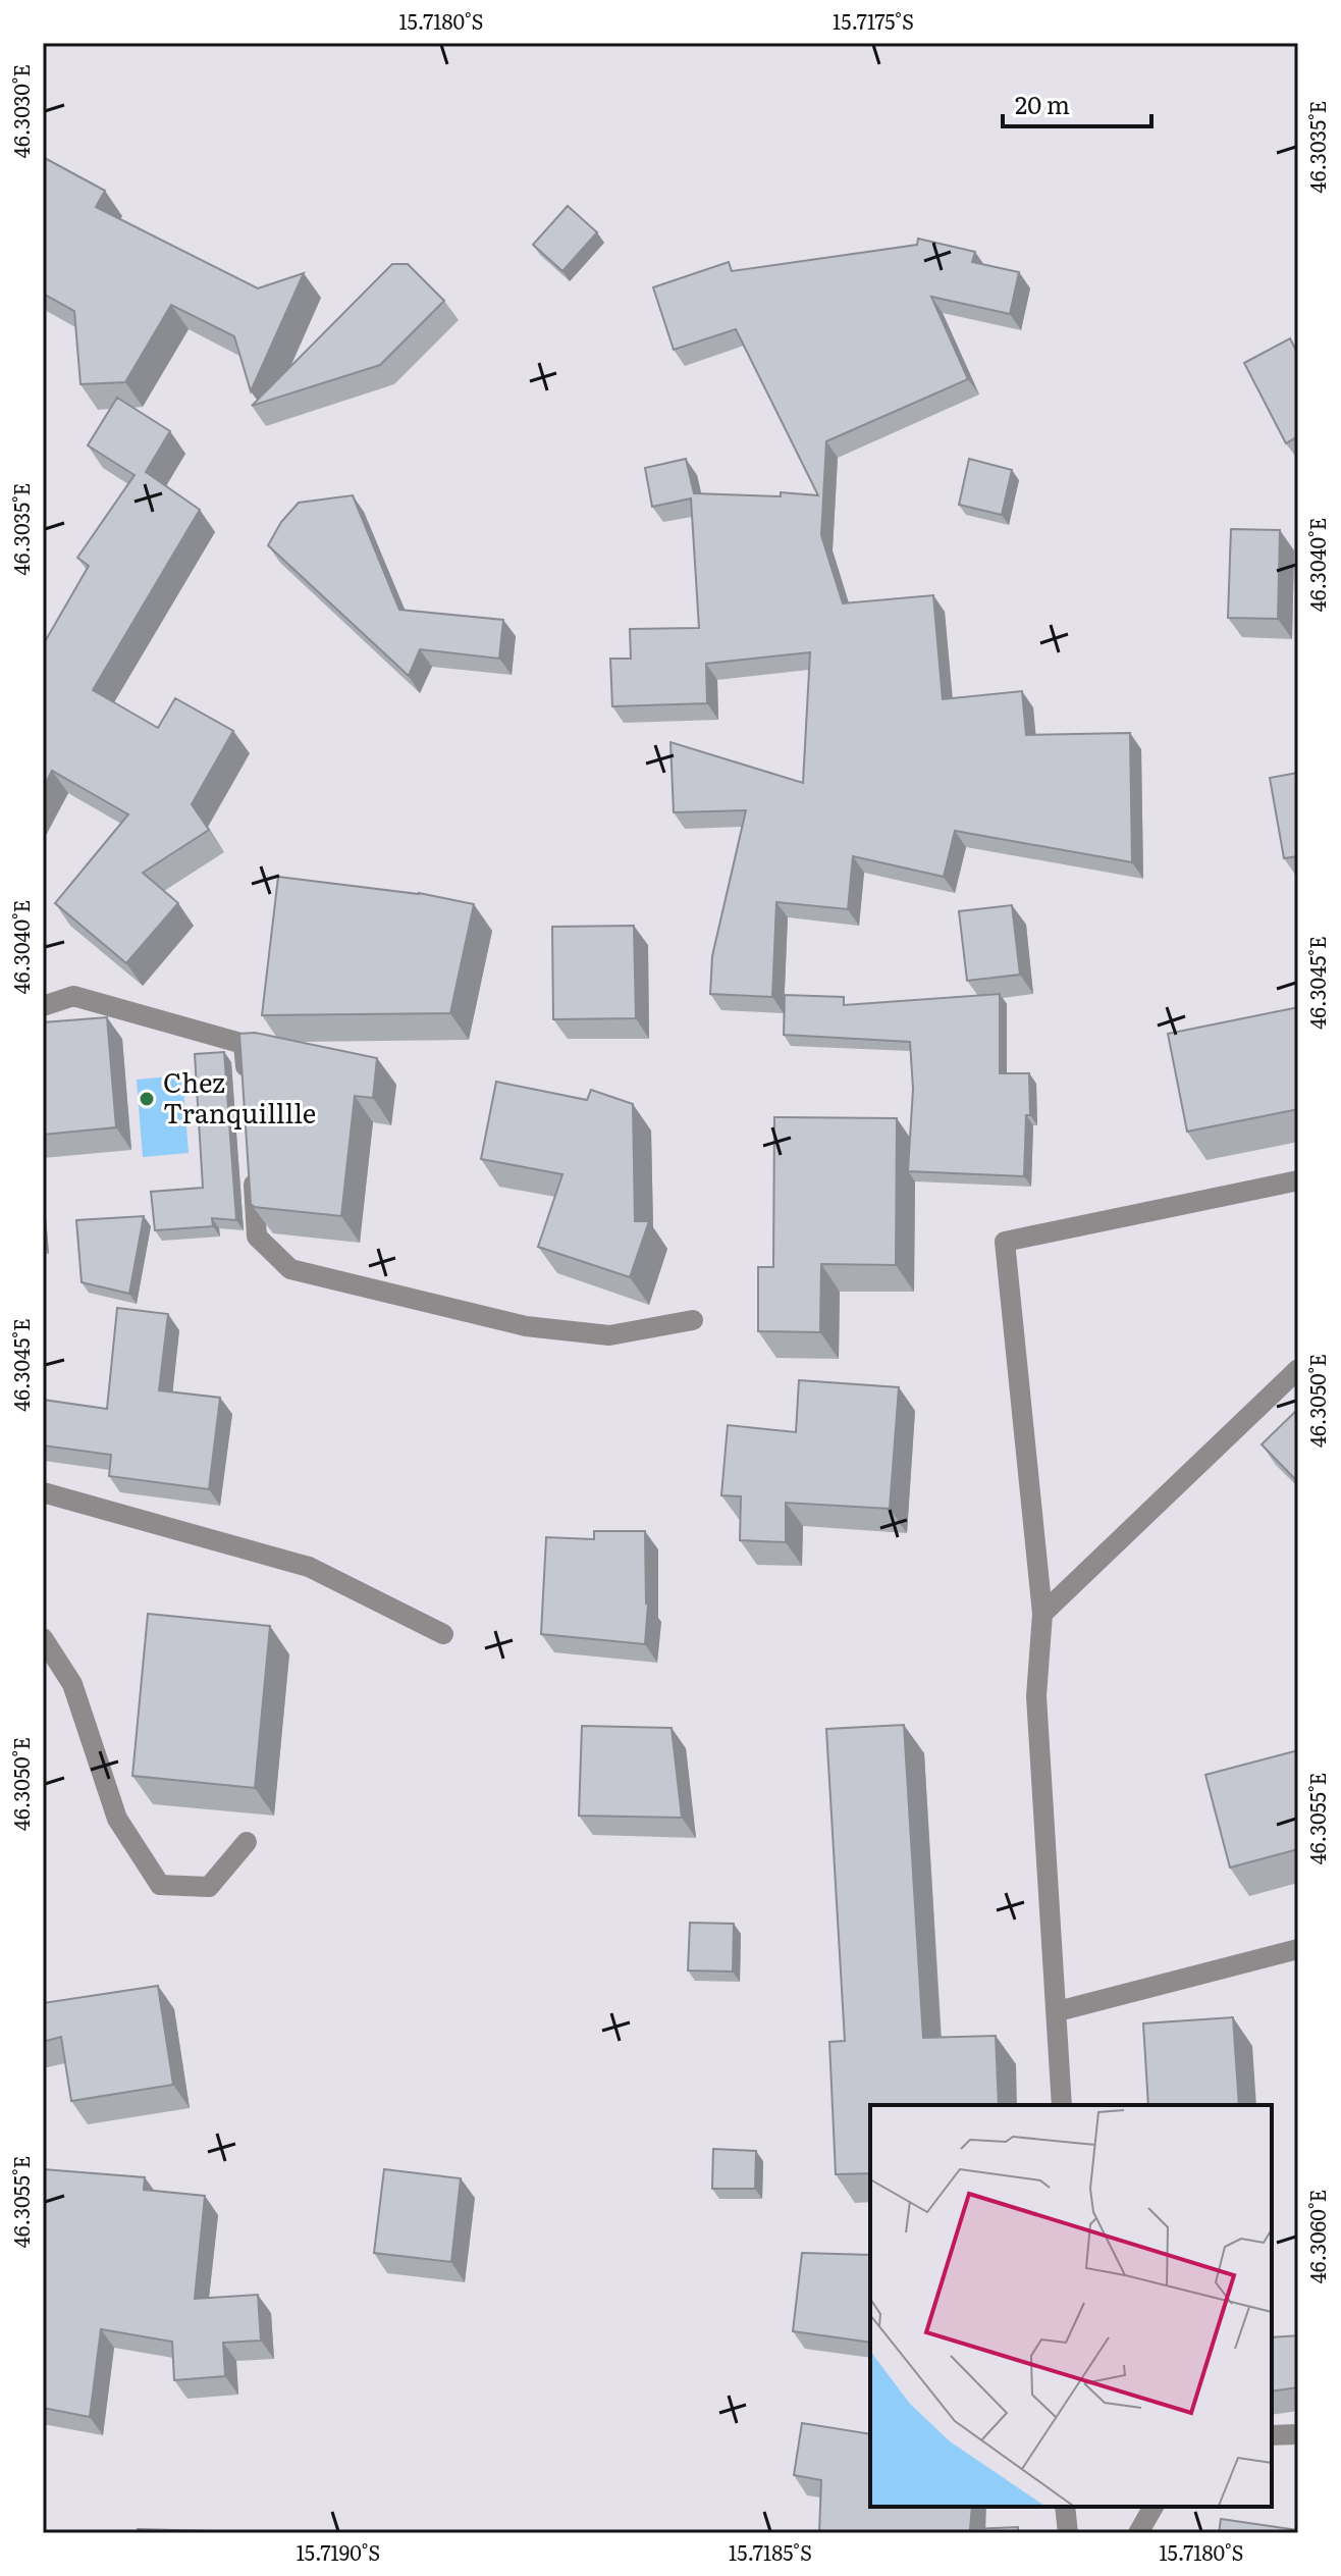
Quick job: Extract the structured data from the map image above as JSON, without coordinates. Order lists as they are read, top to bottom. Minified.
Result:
{"places":["Chez Tranquilllle"],"scale_bar":"20 m","coordinates":["15.7180°S","15.7175°S","46.3030°E","46.3035°E","46.3040°E","46.3045°E","46.3050°E","46.3055°E","46.3060°E","15.7190°S","15.7185°S"]}
